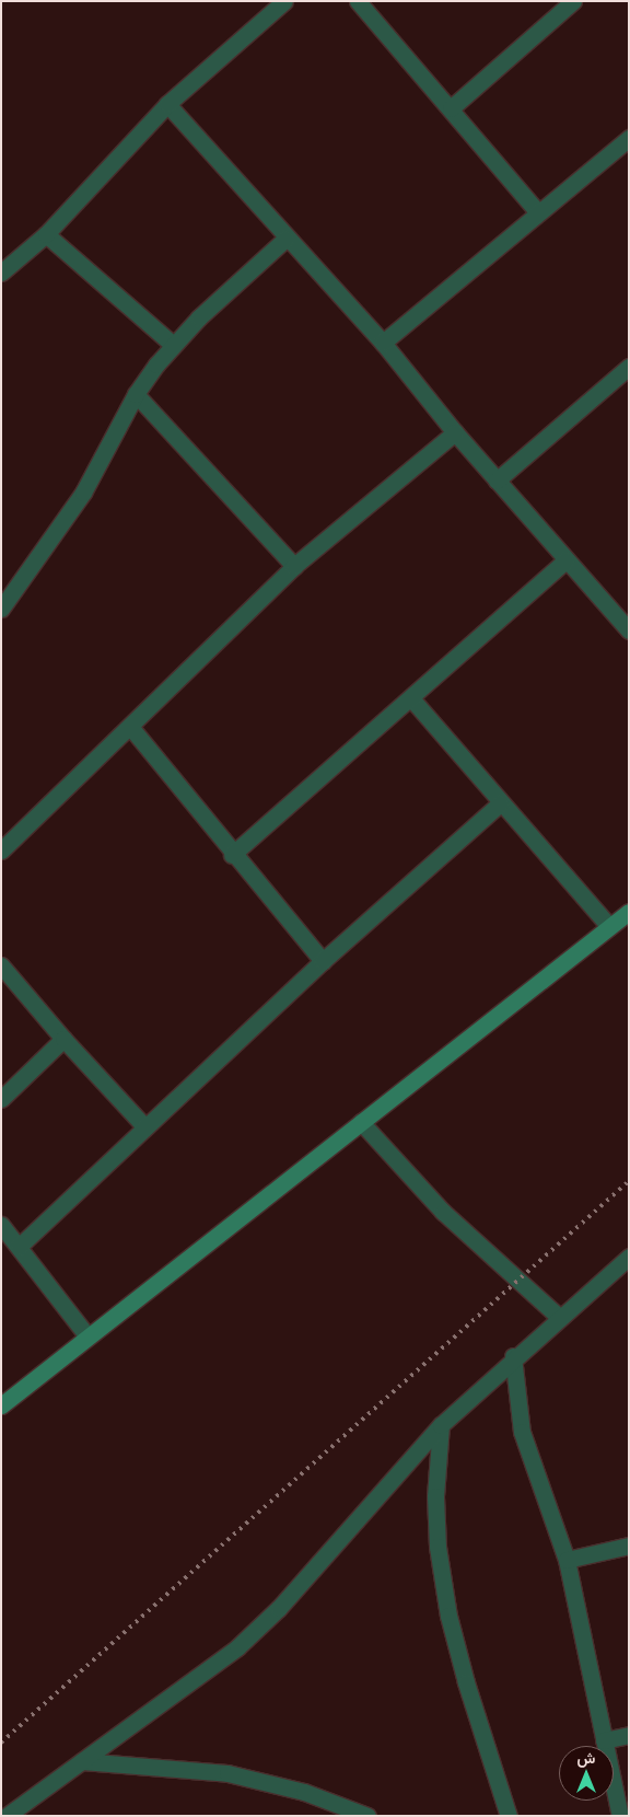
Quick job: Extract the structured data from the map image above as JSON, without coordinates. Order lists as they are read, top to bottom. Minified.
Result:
{"north":"top"}
